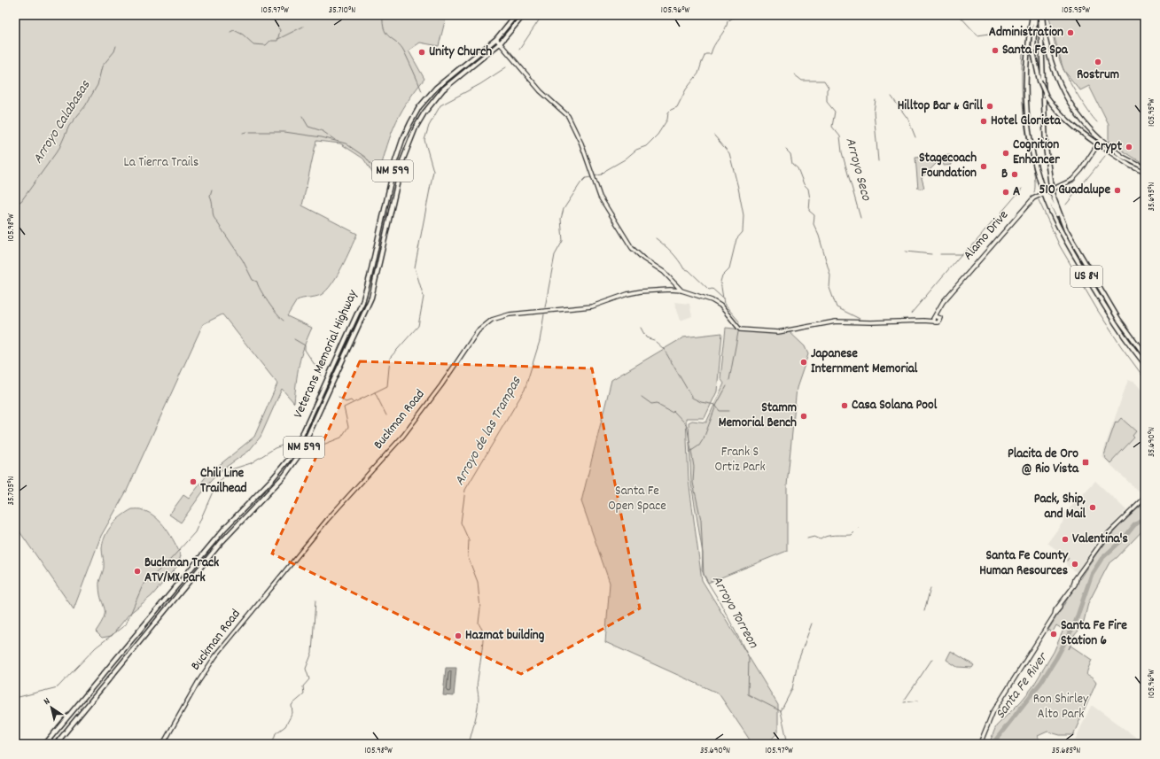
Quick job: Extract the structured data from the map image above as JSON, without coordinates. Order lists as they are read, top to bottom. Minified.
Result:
{"streets":{"highway":["NM 599","US 84","Veterans Memorial Highway"],"street":["Alamo Drive","Buckman Road"]},"crossings":[["Alamo Drive","US 84"],["Alamo Drive","Buckman Road"]],"water":["Arroyo Calabasas","Arroyo Seco","Arroyo de las Trampas","Arroyo Torreon","Santa Fe River"],"parks":["La Tierra Trails","Frank S Ortiz Park","Santa Fe Open Space","Ron Shirley Alto Park"],"places":{"other":["Administration","Santa Fe Spa","Unity Church","Rostrum","Hilltop Bar & Grill","Hotel Glorieta","Crypt","Cognition Enhancer","Stagecoach Foundation","B","510 Guadalupe","A","Japanese Internment Memorial","Casa Solana Pool","Stamm Memorial Bench","Chili Line Trailhead","Pack, Ship, and Mail","Valentina's","Santa Fe County Human Resources","Buckman Track ATV/MX Park","Santa Fe Fire Station 6","Hazmat building"],"transit":["Placita de Oro @ Rio Vista"]},"north":"top left","coordinates":["105.97°W","35.710°N","105.96°W","105.95°W","35.695°N","105.98°W","35.690°N","35.705°N","35.685°N"]}
